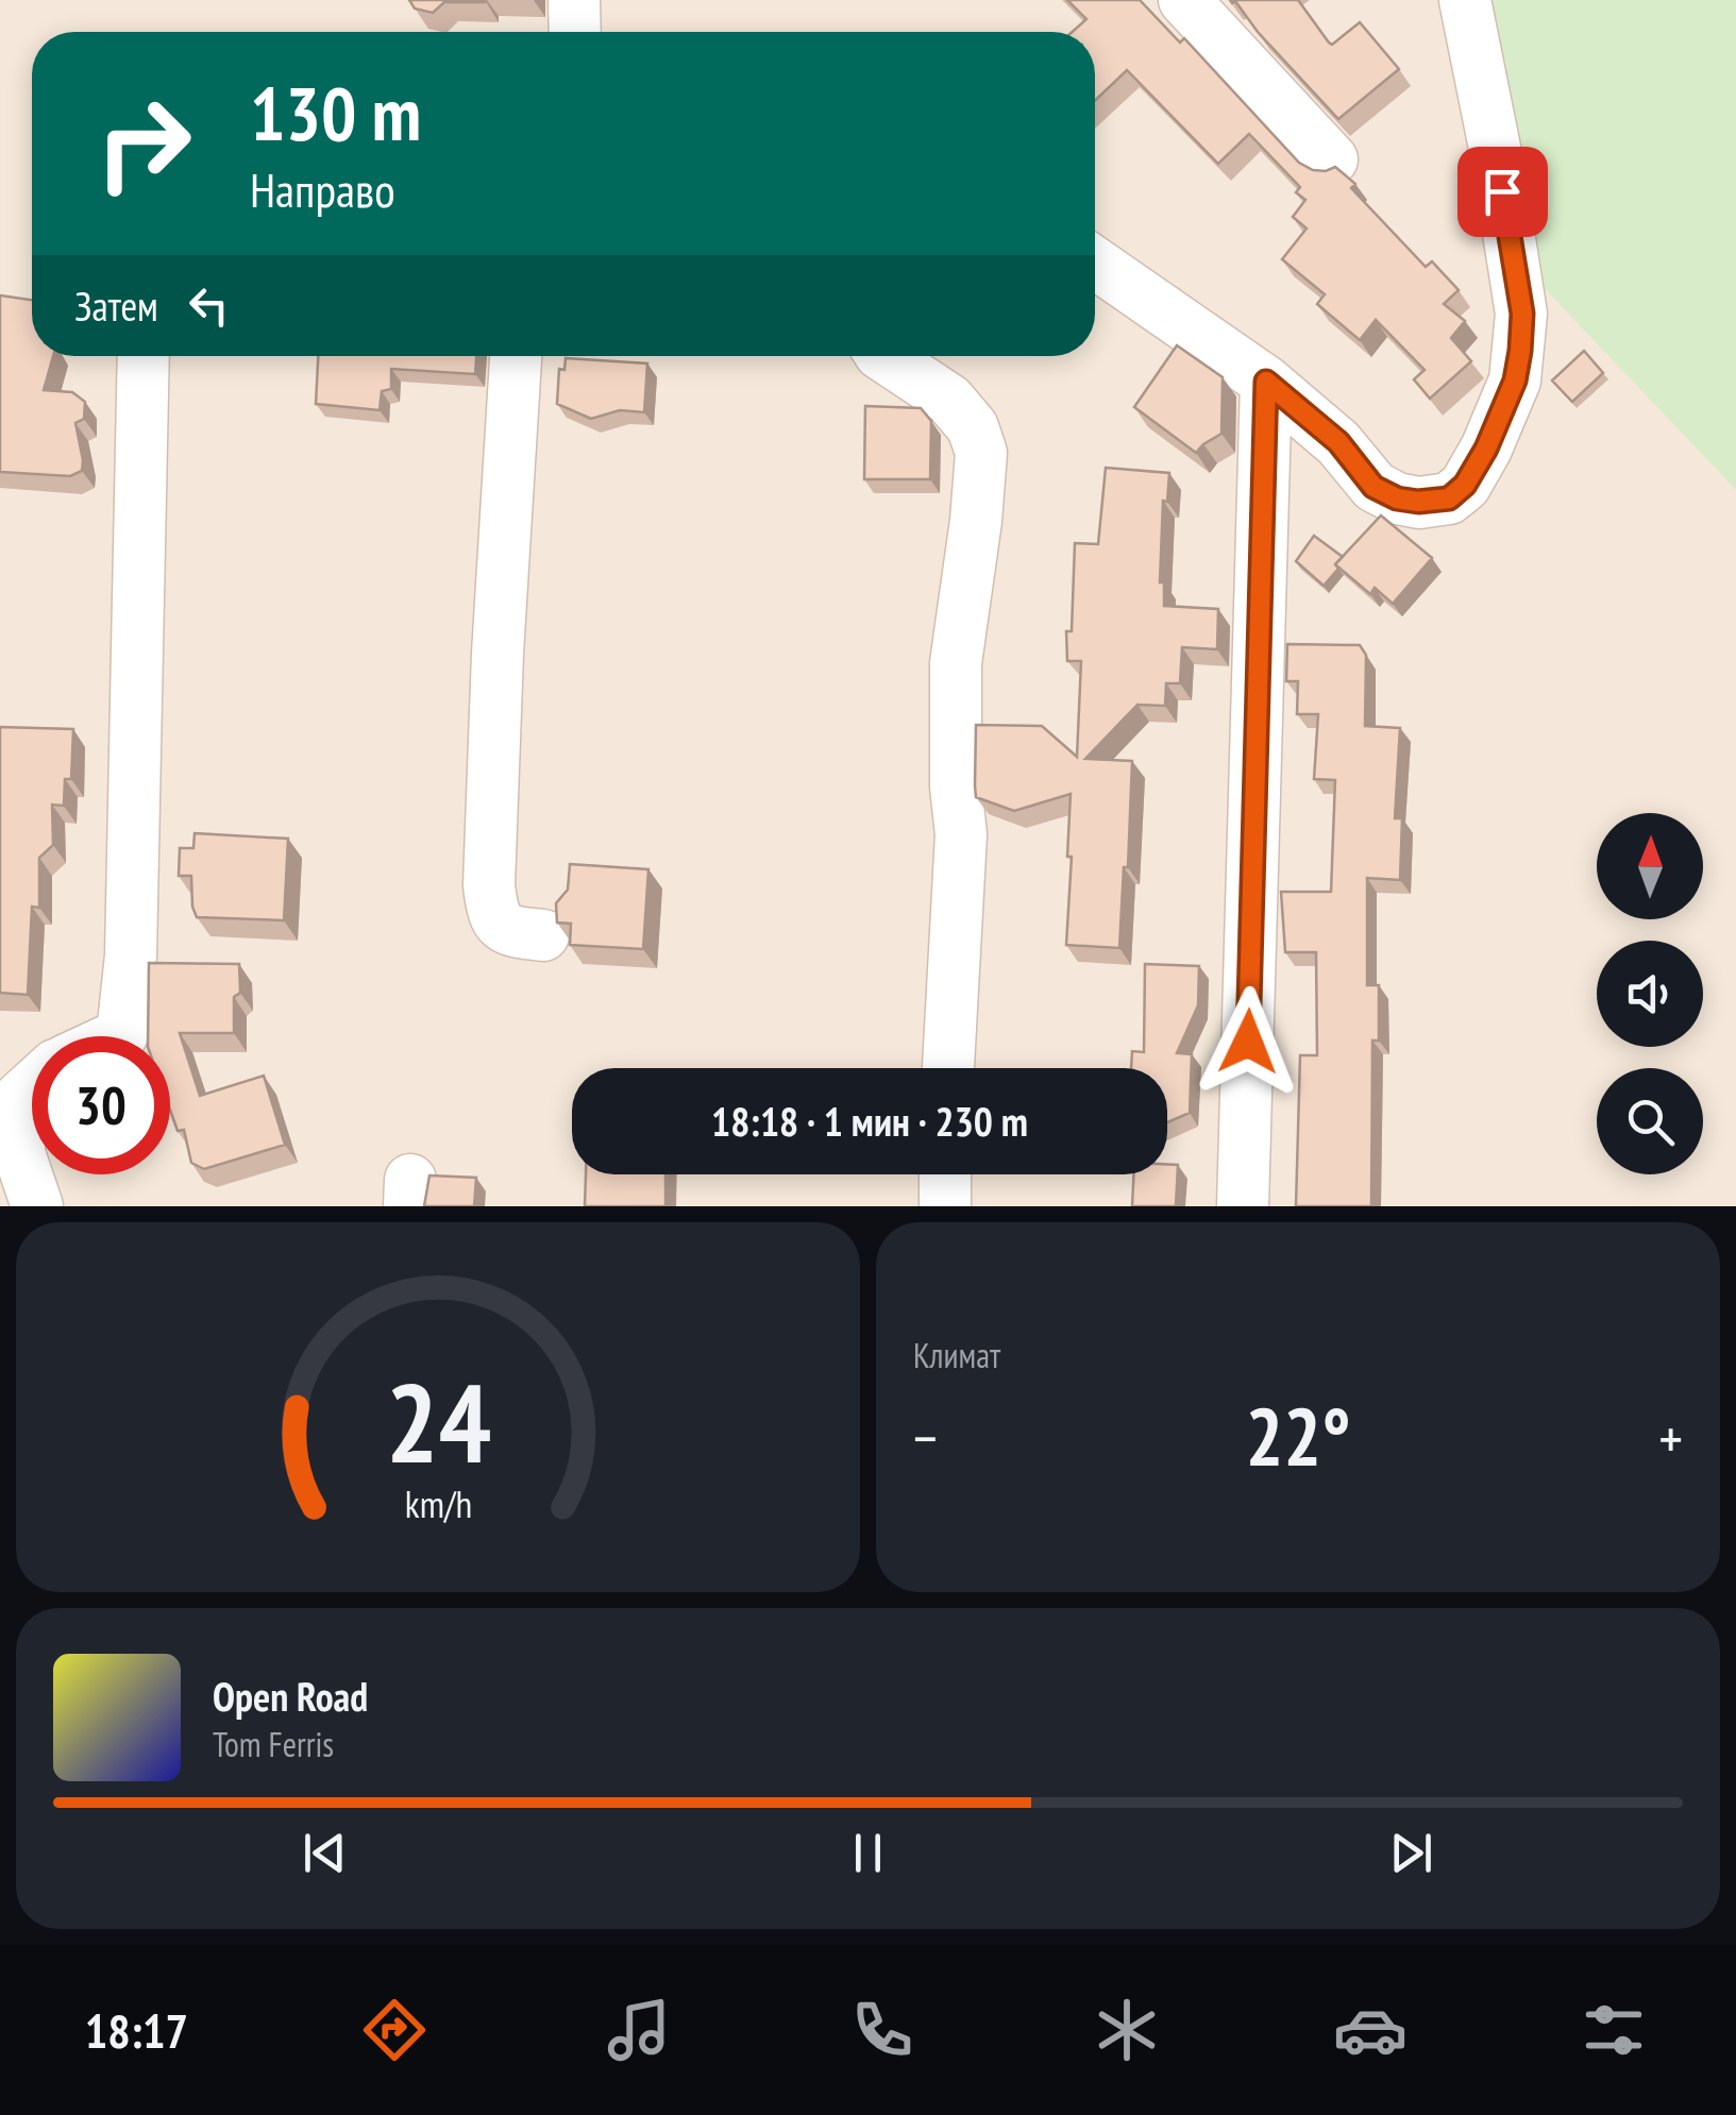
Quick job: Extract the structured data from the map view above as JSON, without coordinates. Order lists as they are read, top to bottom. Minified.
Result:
{"north":"top","page":{"turn":["130 m","Направо"],"then":"Затем","limit":"30","trip":"18:18 · 1 мин · 230 m","tile":"Климат","heat":["−","22°","+"],"song":["Open Road","Tom Ferris"],"tabs":"18:17","gauge":["24","km/h"]}}
